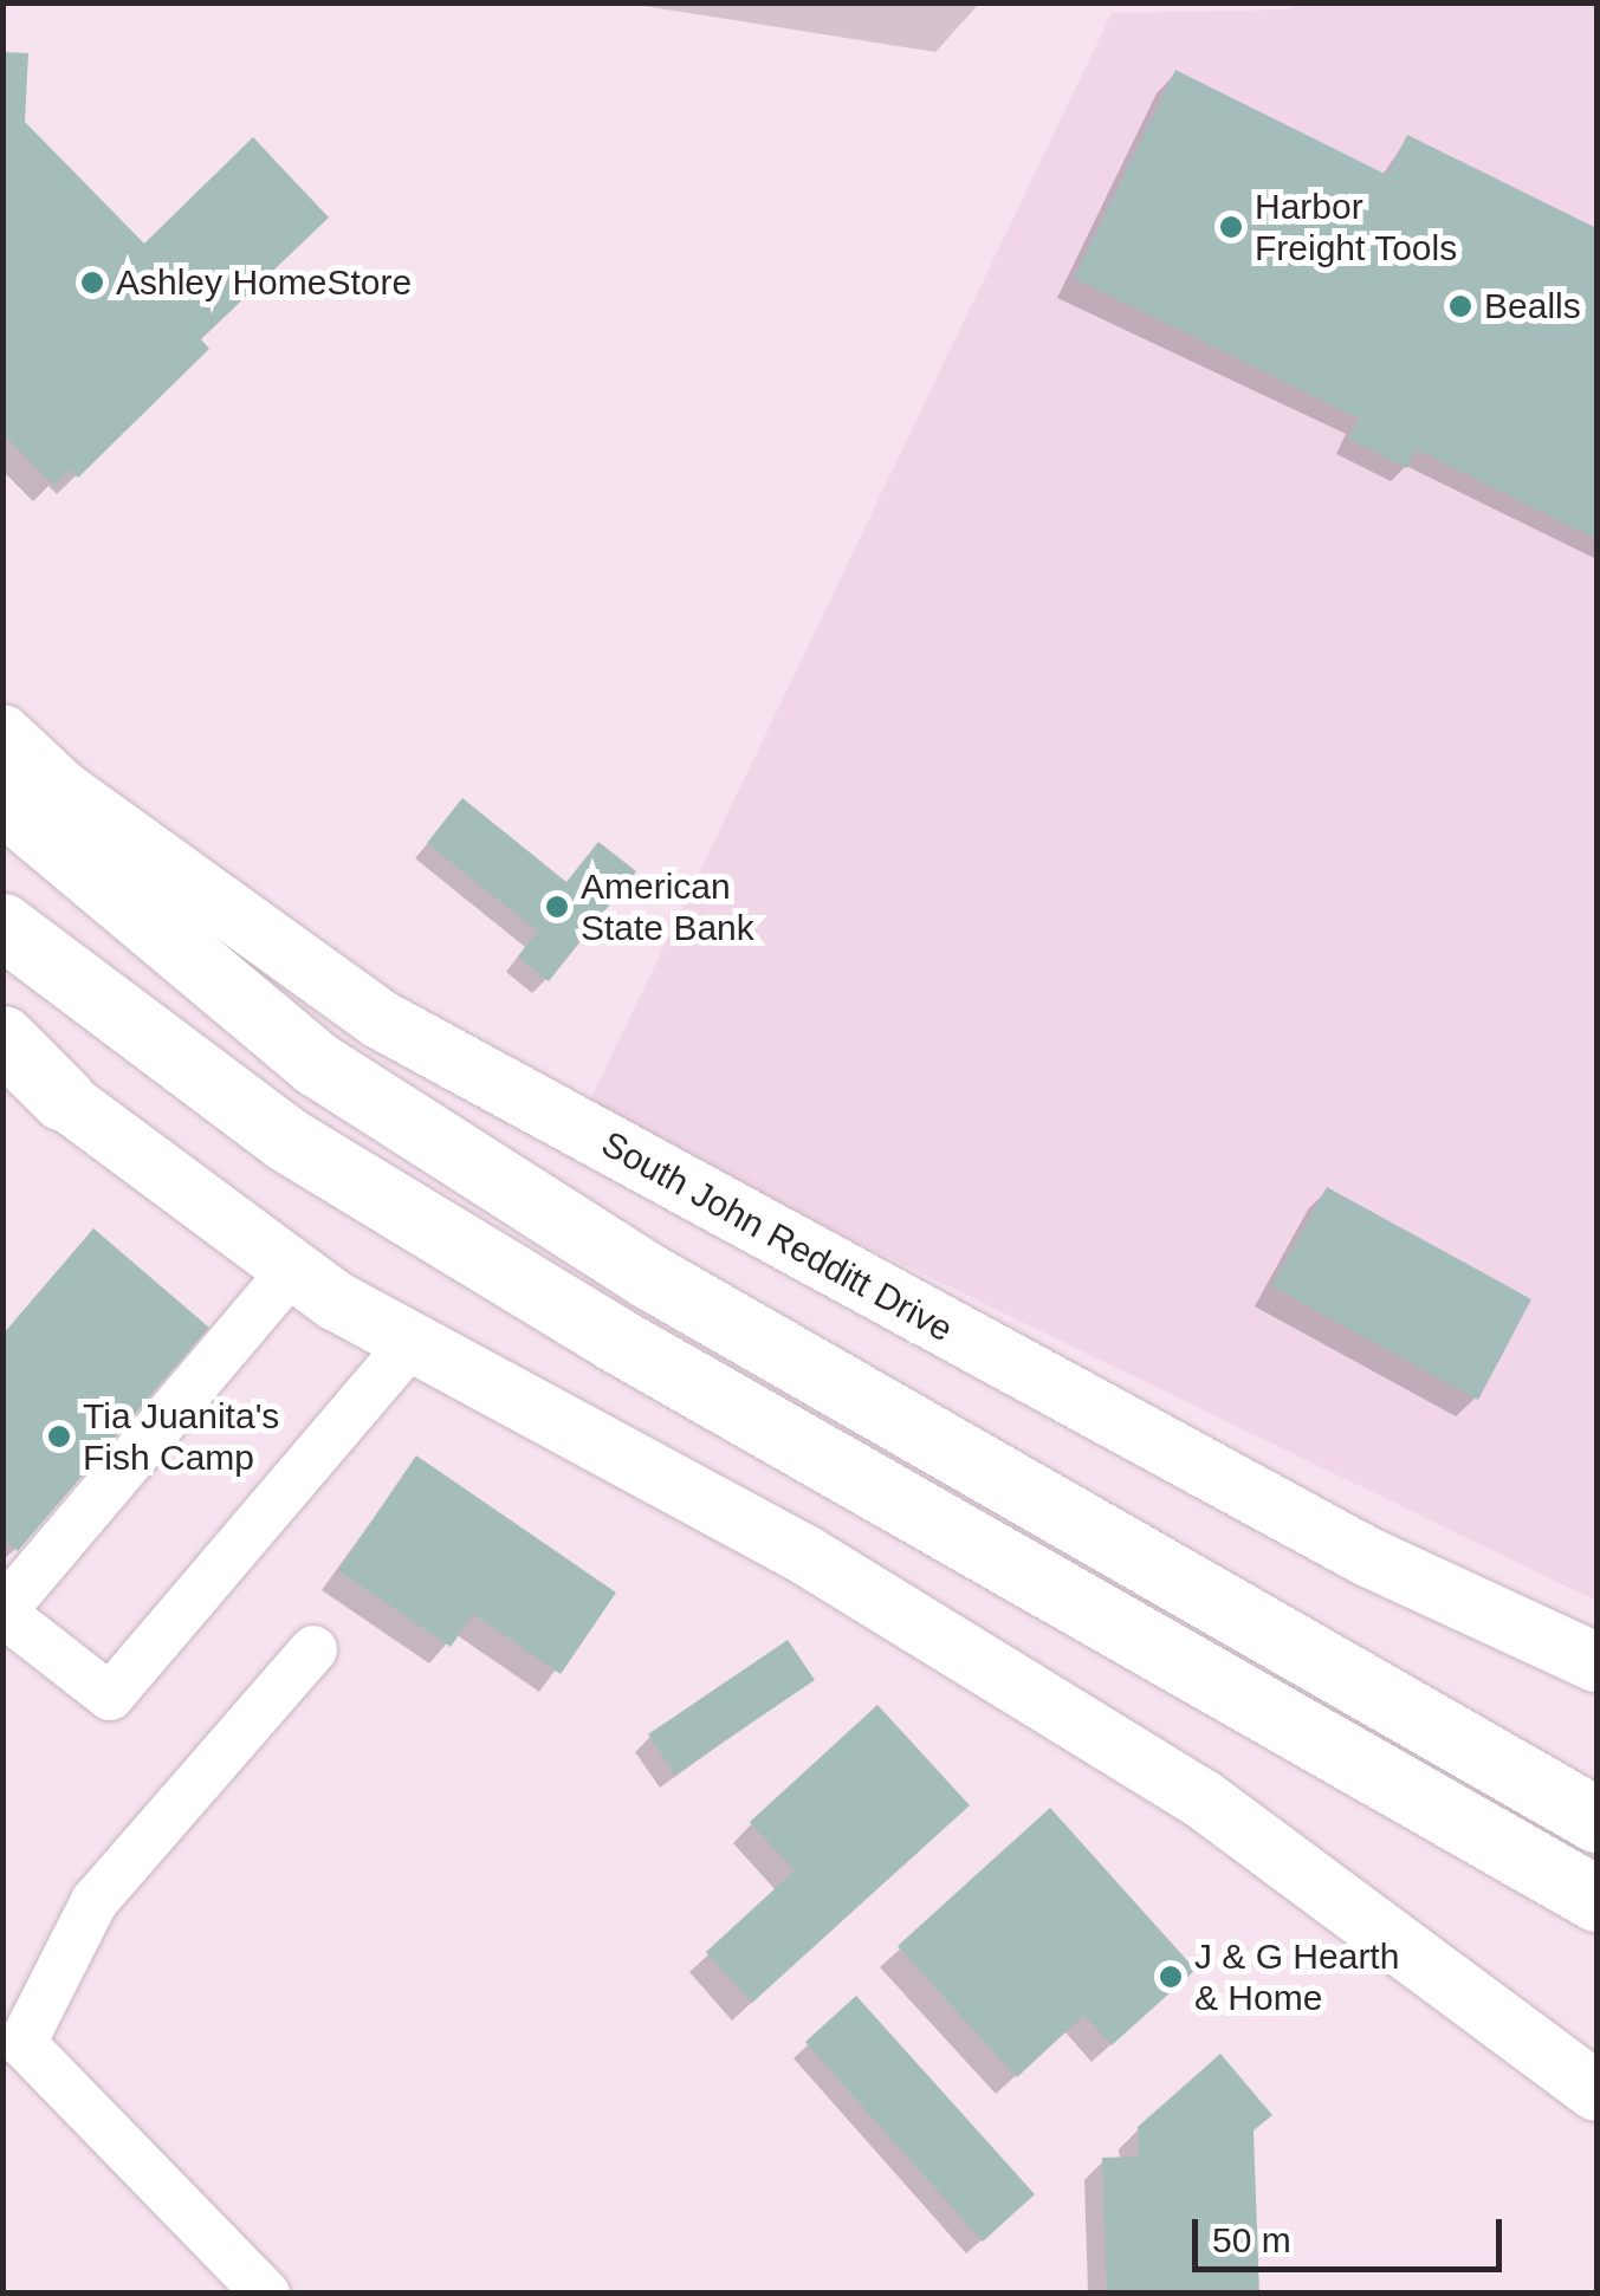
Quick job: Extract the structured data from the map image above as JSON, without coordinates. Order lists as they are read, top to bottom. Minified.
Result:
{"streets":{"main road":["South John Redditt Drive"]},"places":["Harbor Freight Tools","Ashley HomeStore","Bealls","American State Bank","Tia Juanita's Fish Camp","J & G Hearth & Home"],"scale_bar":"50 m"}
